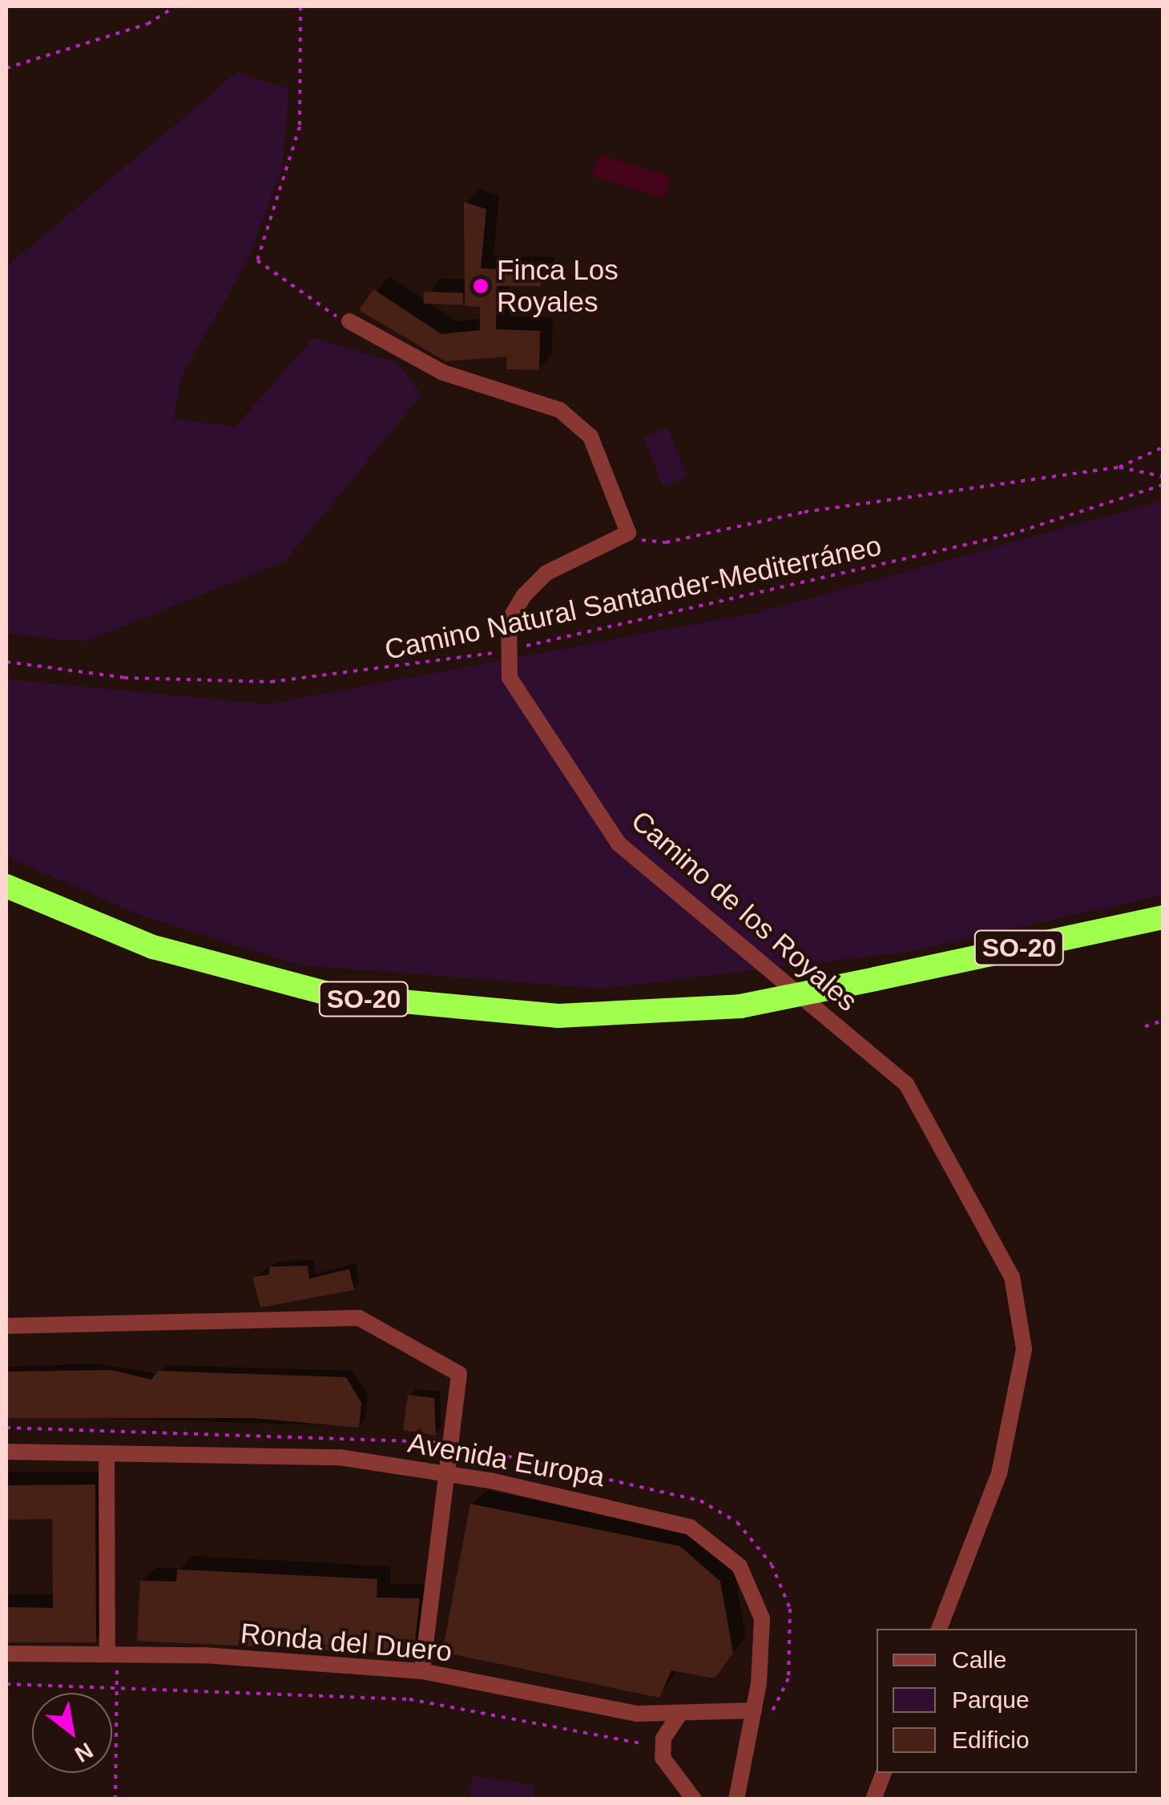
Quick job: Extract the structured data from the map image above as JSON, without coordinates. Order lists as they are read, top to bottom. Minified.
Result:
{"streets":{"highway":["SO-20"],"street":["Camino de los Royales","Avenida Europa","Ronda del Duero"],"path":["Camino Natural Santander-Mediterráneo"]},"crossings":[["Camino Natural Santander-Mediterráneo","Camino de los Royales"],["Avenida Europa","Ronda del Duero"]],"places":["Finca Los Royales"],"legend":["Calle","Parque","Edificio"],"north":"bottom right"}
